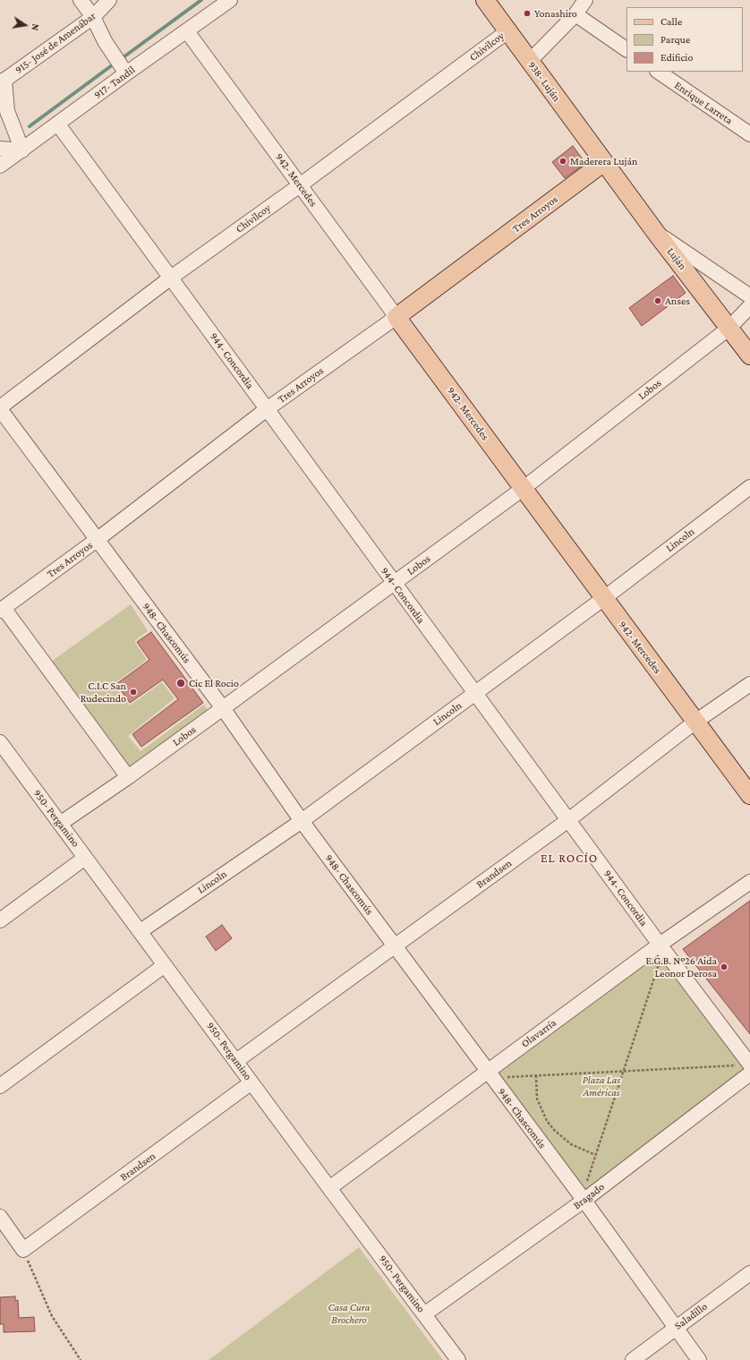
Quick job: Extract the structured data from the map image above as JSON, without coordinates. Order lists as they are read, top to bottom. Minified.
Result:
{"streets":{"main road":["938- Luján","942- Mercedes","Tres Arroyos","Luján"],"street":["915- José de Amenábar","Chivilcoy","917- Tandil","Enrique Larreta","944- Concordia","Lobos","Lincoln","948- Chascomús","950- Pergamino","Brandsen","Olavarría","Bragado","Saladillo"]},"crossings":[["Chivilcoy","938- Luján"],["Chivilcoy","942- Mercedes"],["Chivilcoy","944- Concordia"],["Chivilcoy","948- Chascomús"],["938- Luján","Tres Arroyos"],["938- Luján","Luján"],["917- Tandil","942- Mercedes"],["917- Tandil","944- Concordia"],["942- Mercedes","Tres Arroyos"],["942- Mercedes","Lobos"],["942- Mercedes","Lincoln"],["942- Mercedes","Brandsen"],["Tres Arroyos","Luján"],["Tres Arroyos","944- Concordia"],["Tres Arroyos","948- Chascomús"],["Luján","Lobos"],["944- Concordia","Lobos"],["944- Concordia","Lincoln"],["944- Concordia","Brandsen"],["944- Concordia","Olavarría"],["Lobos","948- Chascomús"],["Lobos","950- Pergamino"],["Lincoln","948- Chascomús"],["Lincoln","950- Pergamino"],["948- Chascomús","Brandsen"],["948- Chascomús","Olavarría"],["948- Chascomús","Bragado"],["948- Chascomús","Saladillo"],["950- Pergamino","Brandsen"],["950- Pergamino","Olavarría"],["950- Pergamino","Bragado"]],"districts":["EL ROCÍO"],"parks":["Plaza Las Américas","Casa Cura Brochero"],"places":["Yonashiro","Maderera Luján","Anses","Cic El Rocio","C.I.C San Rudecindo","E.G.B. Nº26 Aida Leonor Derosa"],"legend":["Calle","Parque","Edificio"],"north":"right"}
